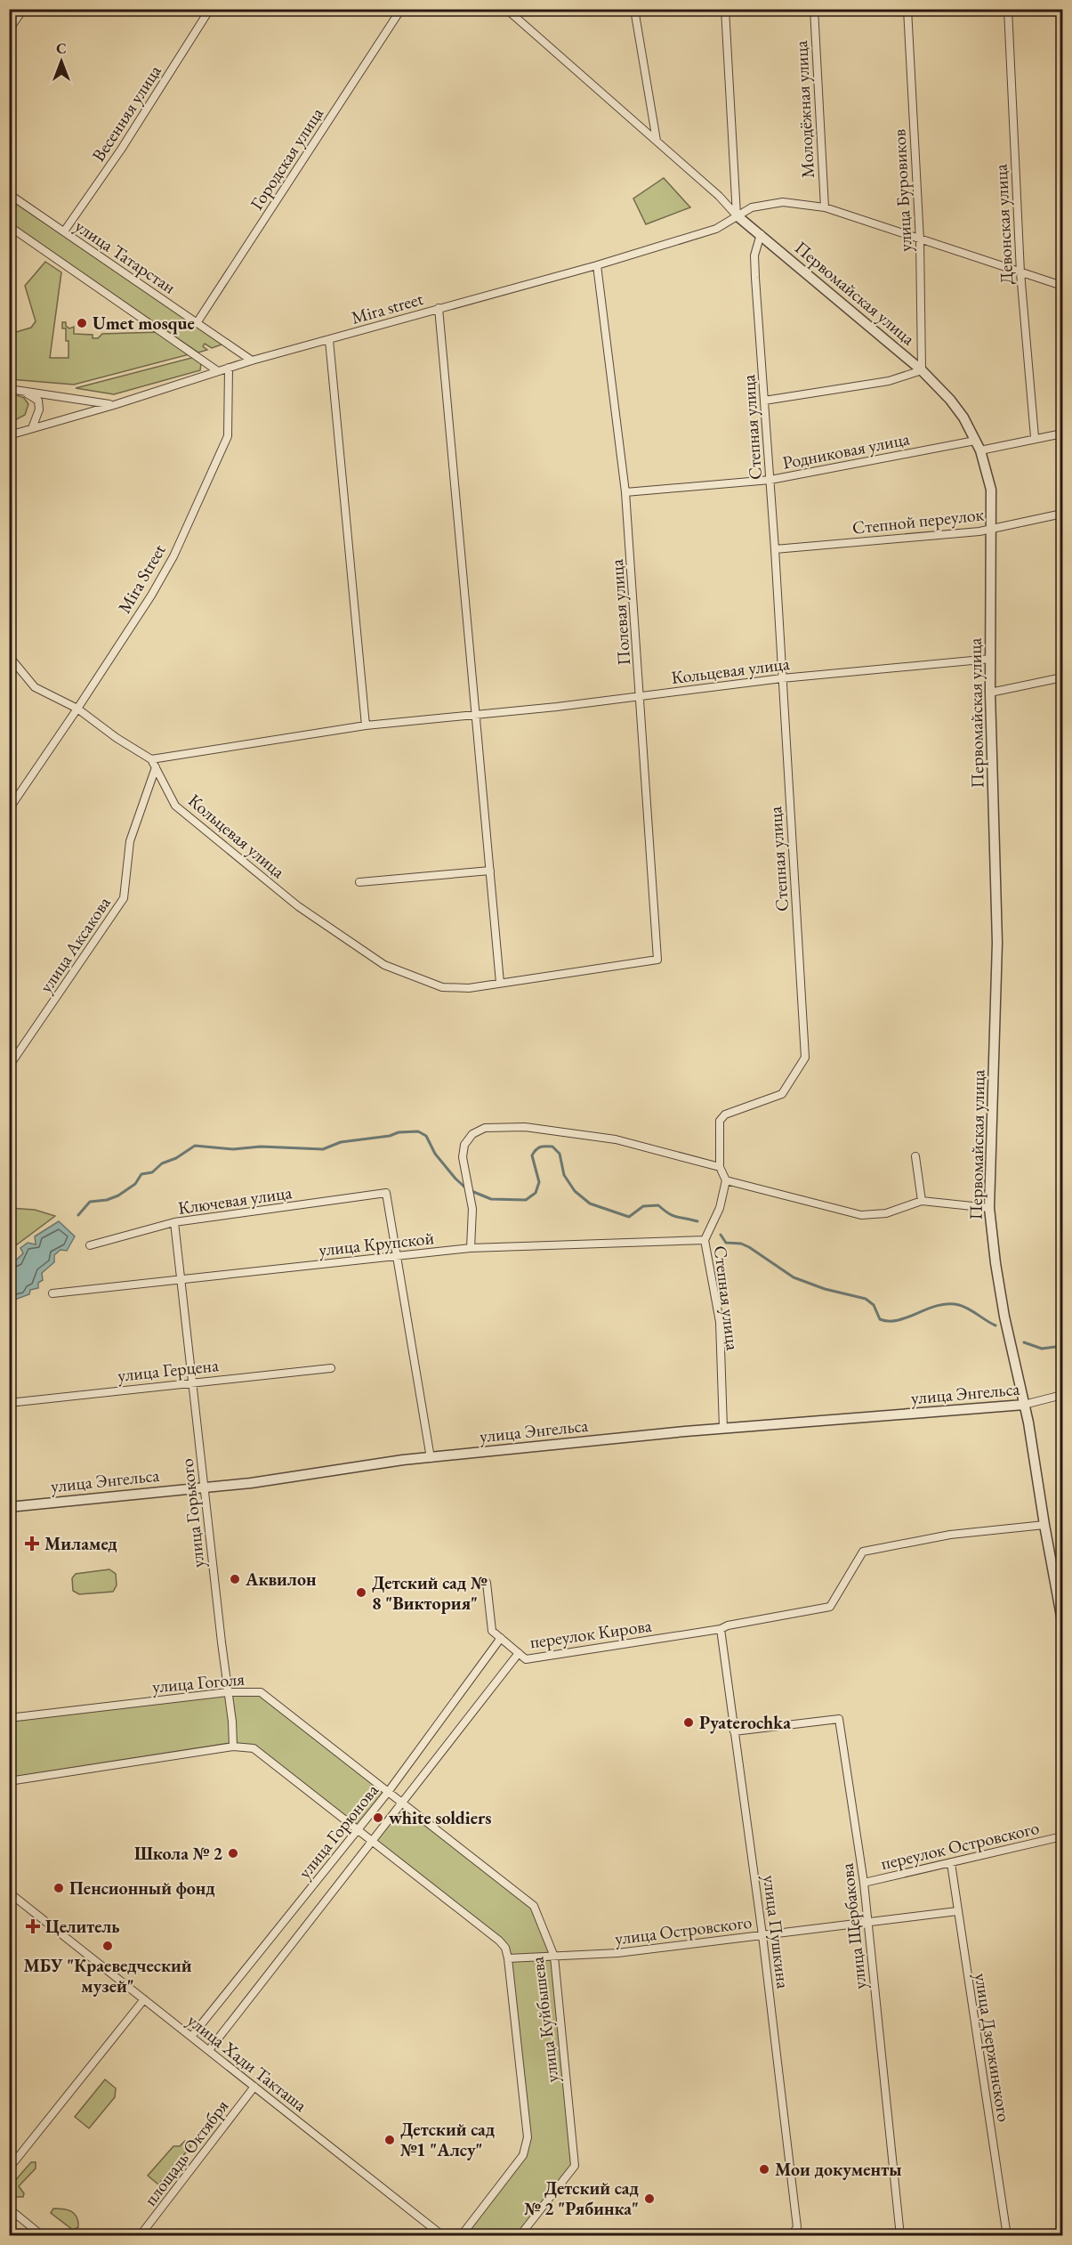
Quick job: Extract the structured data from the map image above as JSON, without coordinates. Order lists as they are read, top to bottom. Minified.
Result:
{"streets":{"street":["Молодёжная улица","Весенняя улица","Городская улица","улица Буровиков","Девонская улица","улица Татарстан","Первомайская улица","Mira street","Степная улица","Родниковая улица","Степной переулок","Mira Street","Полевая улица","Кольцевая улица","улица Аксакова","Ключевая улица","улица Крупской","улица Герцена","улица Энгельса","улица Горького","переулок Кирова","улица Гоголя","улица Горюнова","переулок Островского","улица Щербакова","улица Островского","улица Пушкина","улица Куйбышева","улица Дзержинского","улица Хади Такташа","площадь Октября"]},"crossings":[["Молодёжная улица","Mira street"],["Весенняя улица","улица Татарстан"],["Городская улица","улица Татарстан"],["улица Буровиков","Первомайская улица"],["улица Буровиков","Mira street"],["Девонская улица","Mira street"],["улица Татарстан","Mira street"],["Первомайская улица","Mira street"],["Первомайская улица","Степная улица"],["Первомайская улица","Родниковая улица"],["Первомайская улица","Степной переулок"],["Первомайская улица","Кольцевая улица"],["Первомайская улица","улица Энгельса"],["Mira street","Mira Street"],["Mira street","Полевая улица"],["Степная улица","Родниковая улица"],["Степная улица","Степной переулок"],["Степная улица","Кольцевая улица"],["Степная улица","улица Крупской"],["Степная улица","улица Энгельса"],["Родниковая улица","Полевая улица"],["Полевая улица","Кольцевая улица"],["Кольцевая улица","улица Аксакова"],["Ключевая улица","улица Крупской"],["Ключевая улица","улица Горького"],["улица Крупской","улица Горького"],["улица Герцена","улица Горького"],["улица Энгельса","улица Горького"],["улица Горького","улица Гоголя"],["переулок Кирова","улица Горюнова"],["переулок Кирова","улица Пушкина"],["улица Гоголя","улица Горюнова"],["улица Гоголя","улица Куйбышева"],["улица Горюнова","улица Куйбышева"],["улица Горюнова","улица Хади Такташа"],["переулок Островского","улица Щербакова"],["переулок Островского","улица Дзержинского"],["улица Щербакова","улица Островского"],["улица Щербакова","улица Пушкина"],["улица Островского","улица Пушкина"],["улица Островского","улица Куйбышева"],["улица Островского","улица Дзержинского"],["улица Хади Такташа","площадь Октября"]],"places":{"other":["Umet mosque","Аквилон","Детский сад № 8 \"Виктория\"","Pyaterochka","white soldiers","Школа № 2","Пенсионный фонд","МБУ \"Краеведческий музей\"","Детский сад №1 \"Алсу\"","Мои документы","Детский сад № 2 \"Рябинка\""],"health":["Миламед","Целитель"]},"north":"top"}
